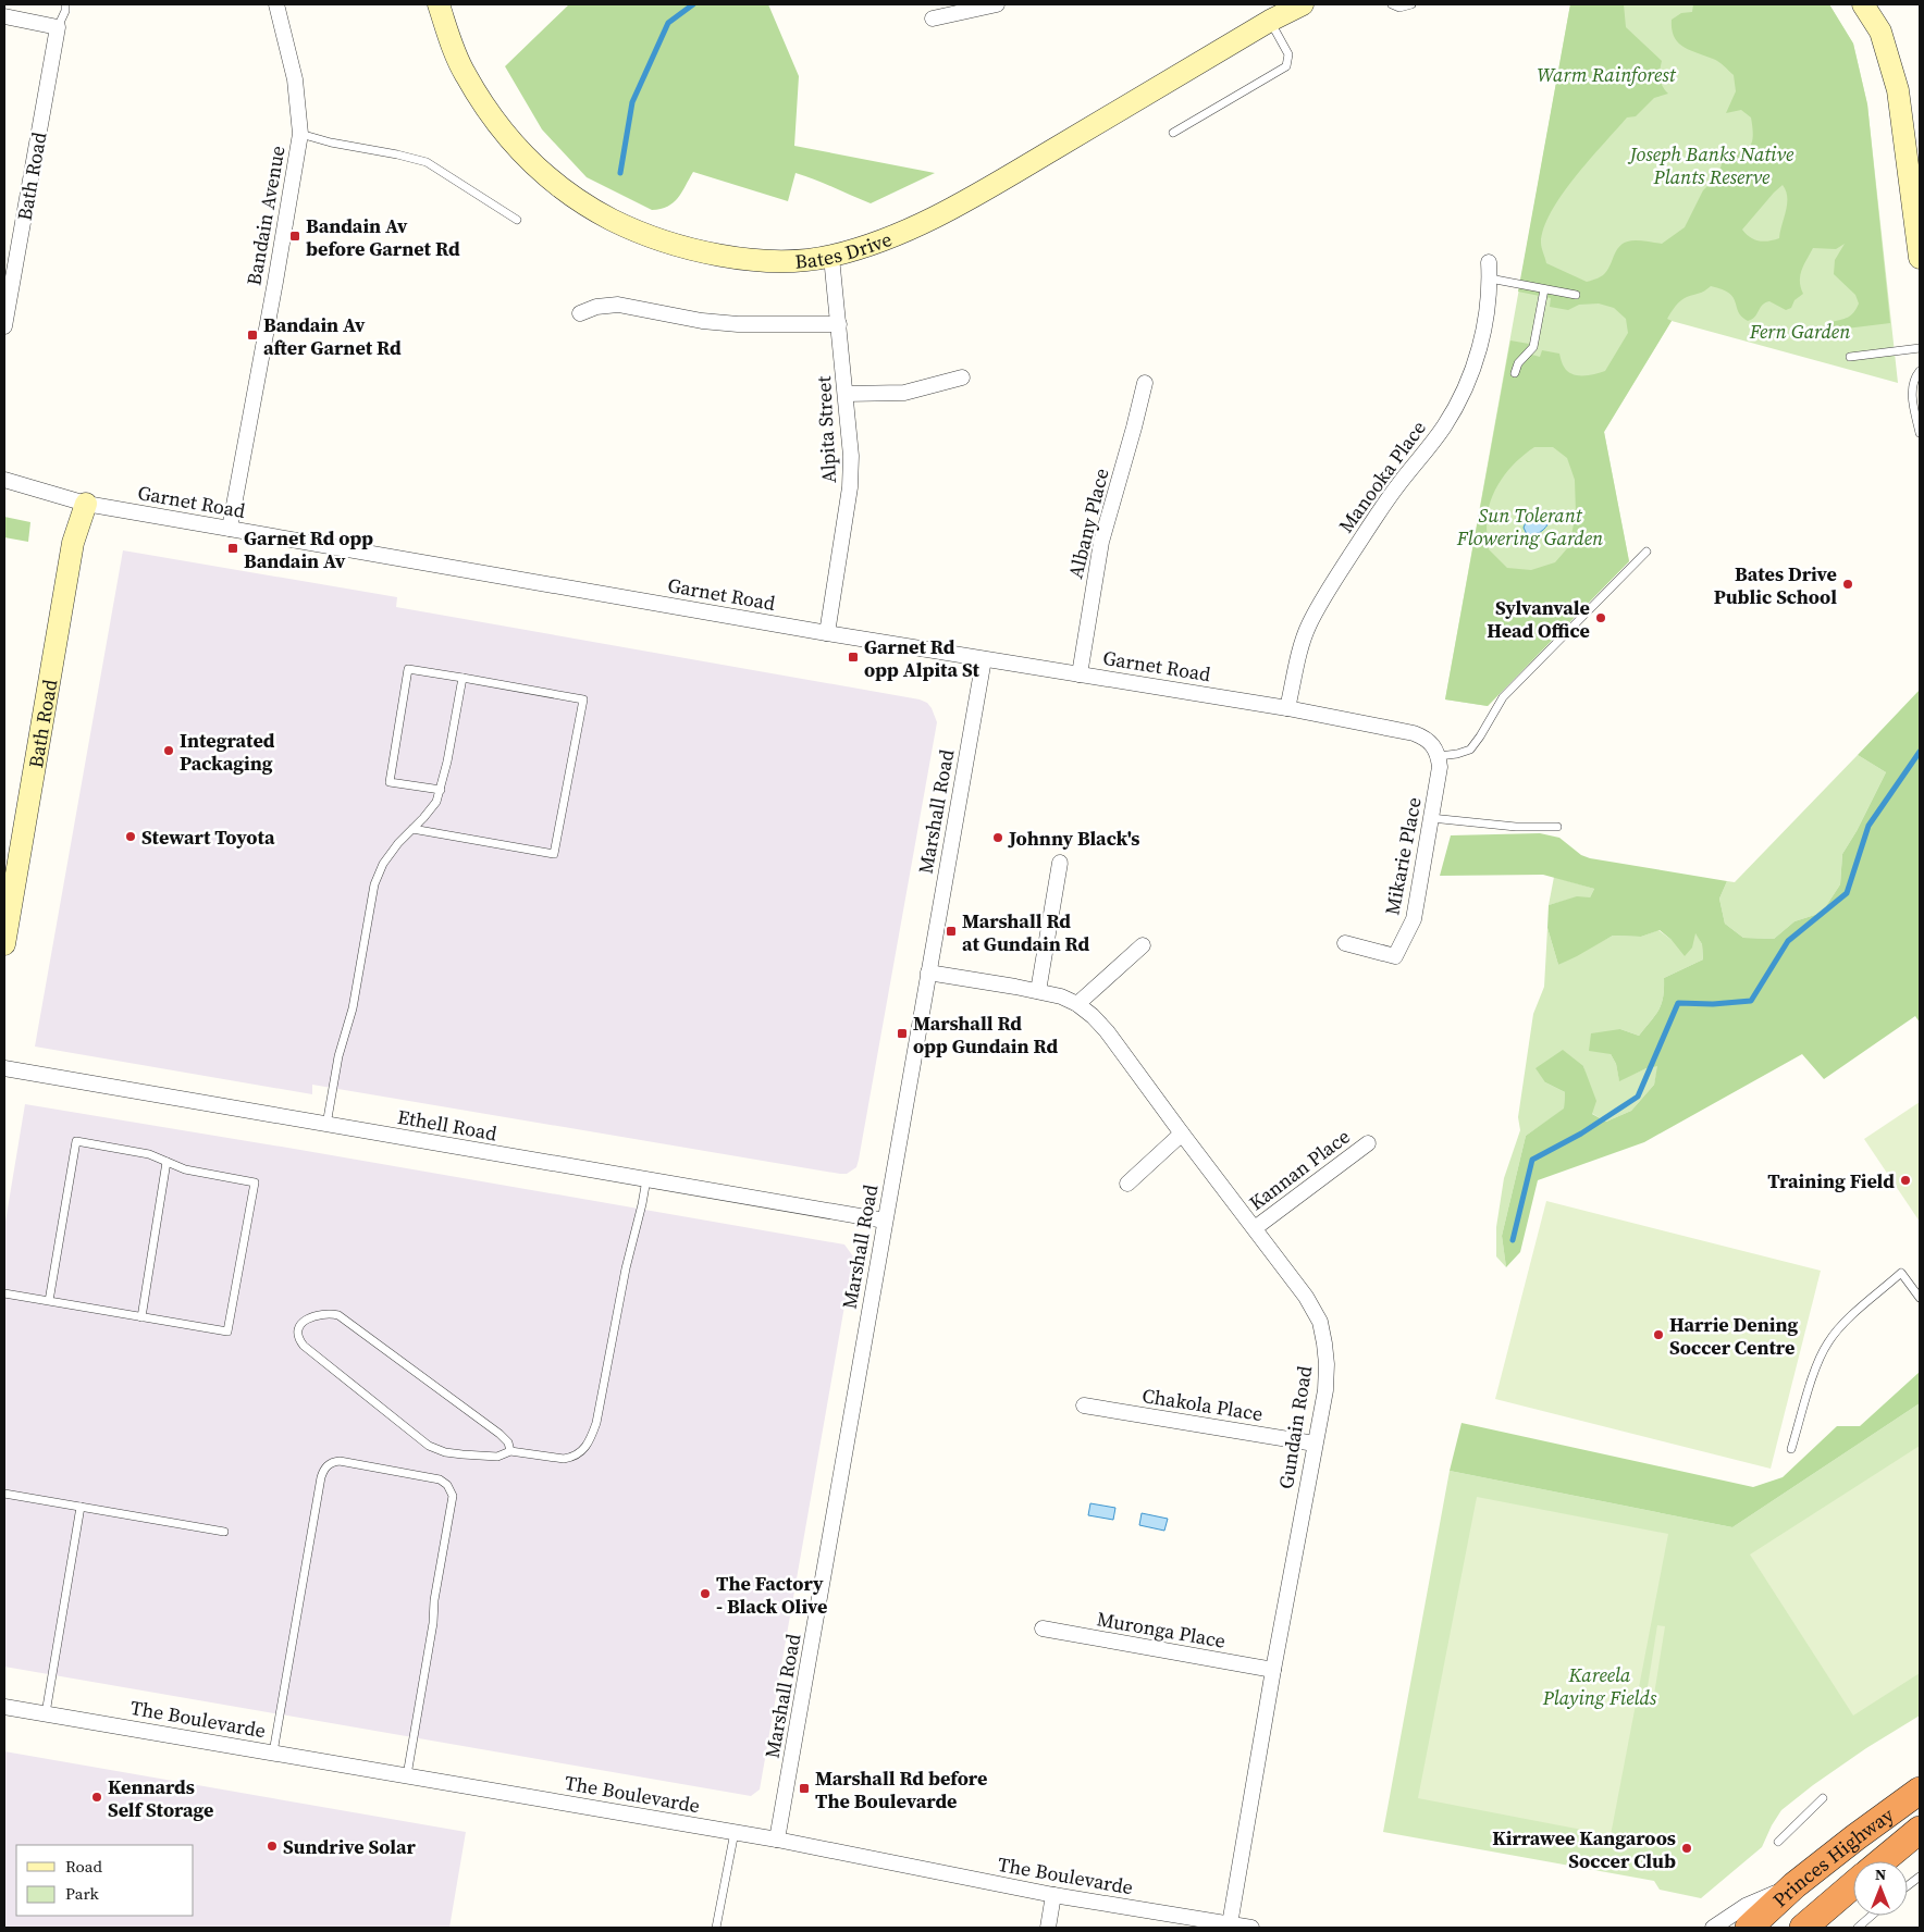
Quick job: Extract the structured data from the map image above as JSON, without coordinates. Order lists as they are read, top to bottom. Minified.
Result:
{"streets":{"highway":["Princes Highway"],"main road":["Bath Road","Bates Drive"],"street":["Bandain Avenue","Alpita Street","Manooka Place","Garnet Road","Albany Place","Marshall Road","Mikarie Place","Ethell Road","Kannan Place","Chakola Place","Gundain Road","Muronga Place","The Boulevarde"]},"crossings":[["Bath Road","Garnet Road"],["Bandain Avenue","Garnet Road"],["Bates Drive","Alpita Street"],["Alpita Street","Garnet Road"],["Manooka Place","Garnet Road"],["Garnet Road","Albany Place"],["Garnet Road","Marshall Road"],["Garnet Road","Mikarie Place"],["Marshall Road","Ethell Road"],["Marshall Road","Gundain Road"],["Marshall Road","The Boulevarde"],["Kannan Place","Gundain Road"],["Chakola Place","Gundain Road"],["Gundain Road","Muronga Place"],["Gundain Road","The Boulevarde"]],"parks":["Warm Rainforest","Joseph Banks Native Plants Reserve","Fern Garden","Sun Tolerant Flowering Garden","Kareela Playing Fields"],"places":{"transit":["Bandain Av before Garnet Rd","Bandain Av after Garnet Rd","Garnet Rd opp Bandain Av","Garnet Rd opp Alpita St","Marshall Rd at Gundain Rd","Marshall Rd opp Gundain Rd","Marshall Rd before The Boulevarde"],"other":["Bates Drive Public School","Sylvanvale Head Office","Integrated Packaging","Stewart Toyota","Johnny Black's","Training Field","Harrie Dening Soccer Centre","The Factory - Black Olive","Kennards Self Storage","Sundrive Solar","Kirrawee Kangaroos Soccer Club"]},"legend":["Road","Park"],"north":"top"}
